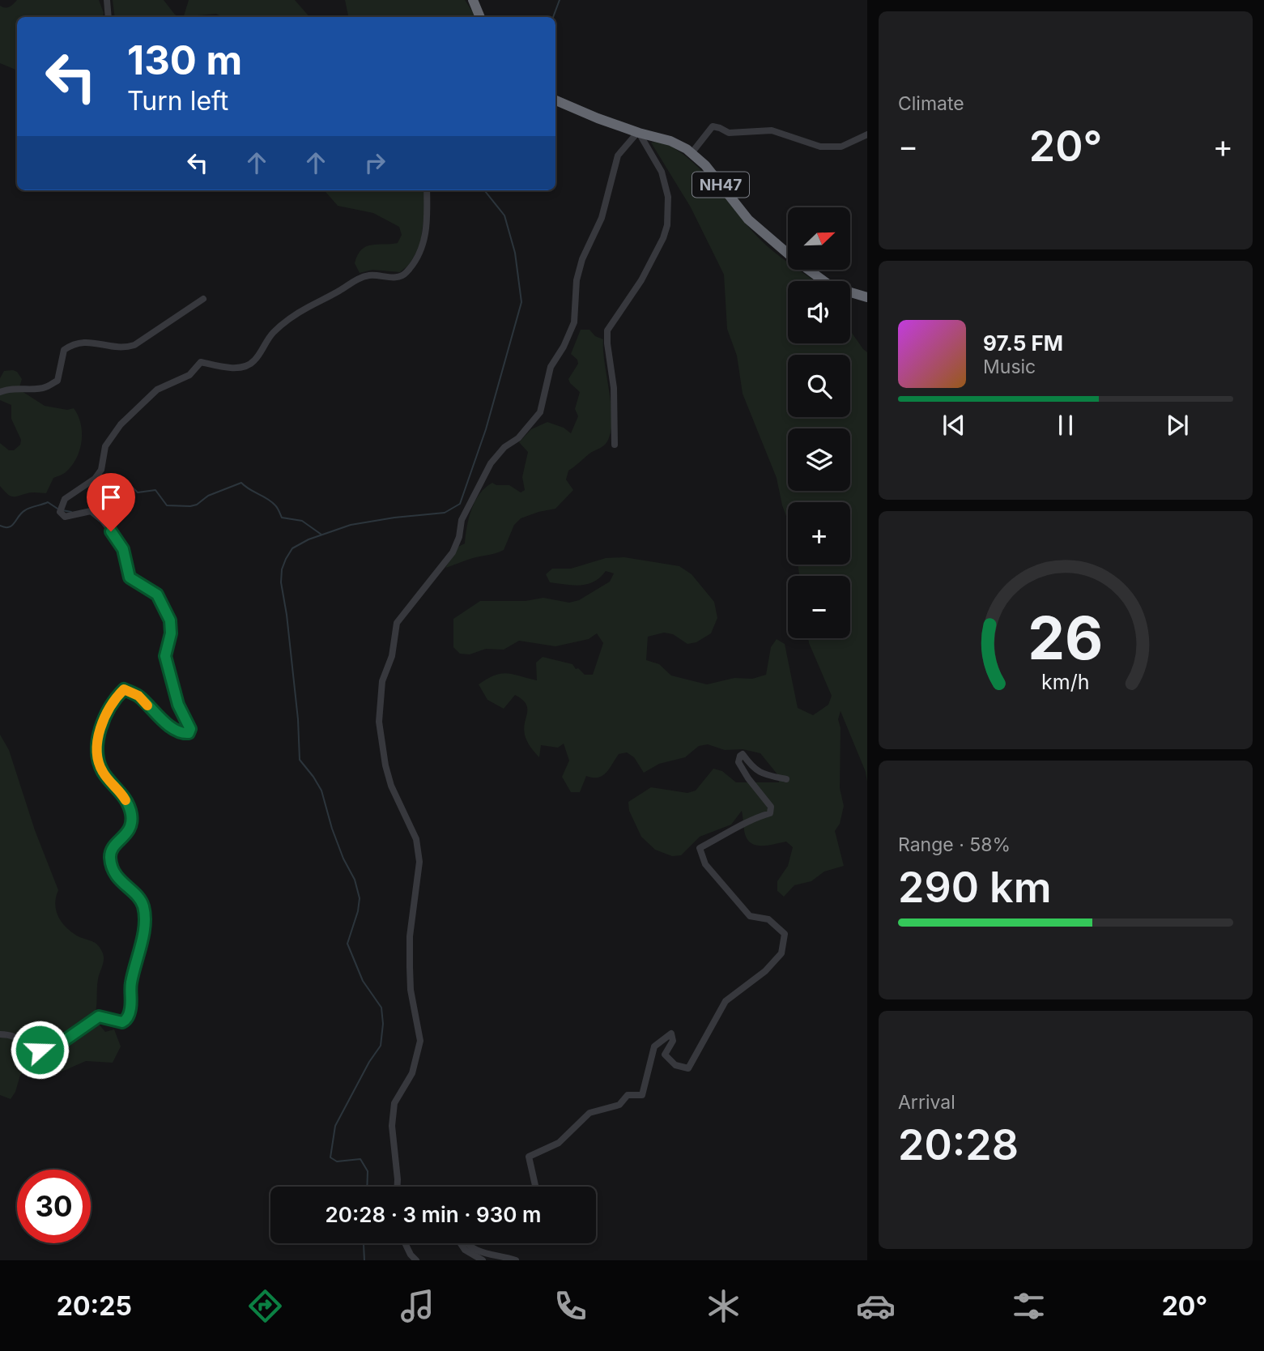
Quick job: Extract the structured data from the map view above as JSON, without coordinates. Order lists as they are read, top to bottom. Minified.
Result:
{"streets":{"highway":["NH47"]},"north":"top right","page":{"tile":["Climate",["Range · 58%","290 km"],["Arrival","20:28"]],"turn":["130 m","Turn left"],"heat":["−","20°","+"],"map_buttons":["+","−"],"song":["97.5 FM","Music"],"limit":"30","trip":"20:28 · 3 min · 930 m","tabs":["20:25","20°"],"gauge":["26","km/h"]}}
